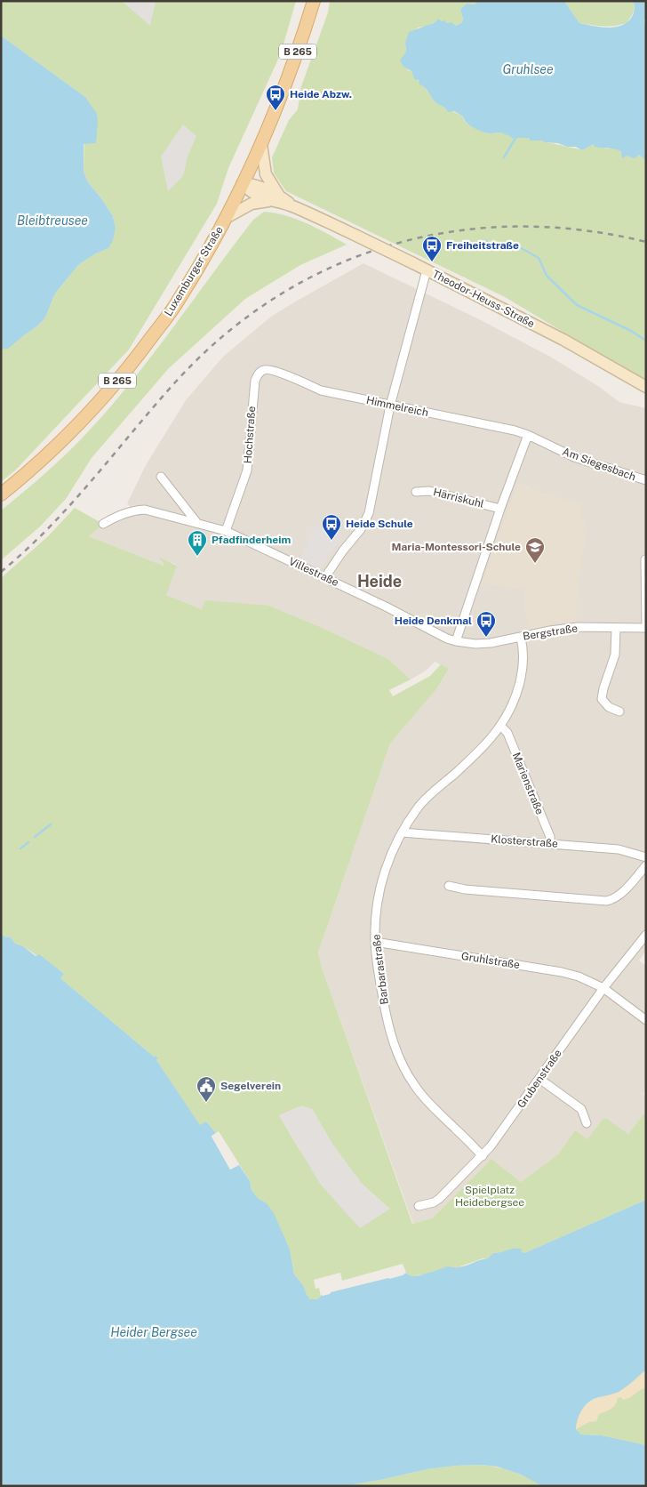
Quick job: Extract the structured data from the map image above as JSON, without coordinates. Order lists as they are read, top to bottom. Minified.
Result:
{"streets":{"main road":["B 265","Luxemburger Straße","Theodor-Heuss-Straße"],"street":["Himmelreich","Hochstraße","Am Siegesbach","Härriskuhl","Villestraße","Bergstraße","Marienstraße","Klosterstraße","Gruhlstraße","Barbarastraße","Grubenstraße"]},"crossings":[["Luxemburger Straße","Theodor-Heuss-Straße"],["Himmelreich","Hochstraße"],["Himmelreich","Am Siegesbach"],["Hochstraße","Villestraße"],["Villestraße","Bergstraße"],["Bergstraße","Barbarastraße"],["Marienstraße","Klosterstraße"],["Marienstraße","Barbarastraße"],["Klosterstraße","Barbarastraße"],["Gruhlstraße","Barbarastraße"],["Gruhlstraße","Grubenstraße"],["Barbarastraße","Grubenstraße"]],"districts":["Heide"],"water":["Gruhlsee","Bleibtreusee","Heider Bergsee"],"parks":["Spielplatz Heidebergsee"],"places":{"bus stop":["Heide Abzw.","Freiheitstraße","Heide Schule","Heide Denkmal"],"building":["Pfadfinderheim"],"school or university":["Maria-Montessori-Schule"],"public building":["Segelverein"]}}
